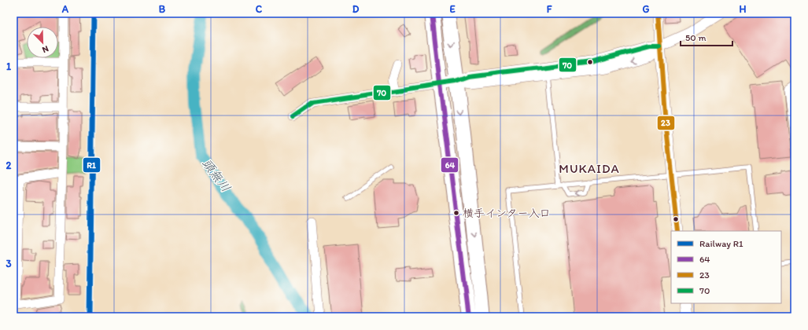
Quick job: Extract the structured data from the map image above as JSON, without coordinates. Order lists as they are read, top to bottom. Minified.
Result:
{"districts":["MUKAIDA"],"water":["頭無川"],"places":["横手インター入口"],"lines":["rail line R1","transit line 64","transit line 23","transit line 70"],"legend":["Railway R1","64","23","70"],"scale_bar":"50 m","north":"bottom right","grid":{"columns":["A","B","C","D","E","F","G","H"],"rows":["1","2","3"]}}
